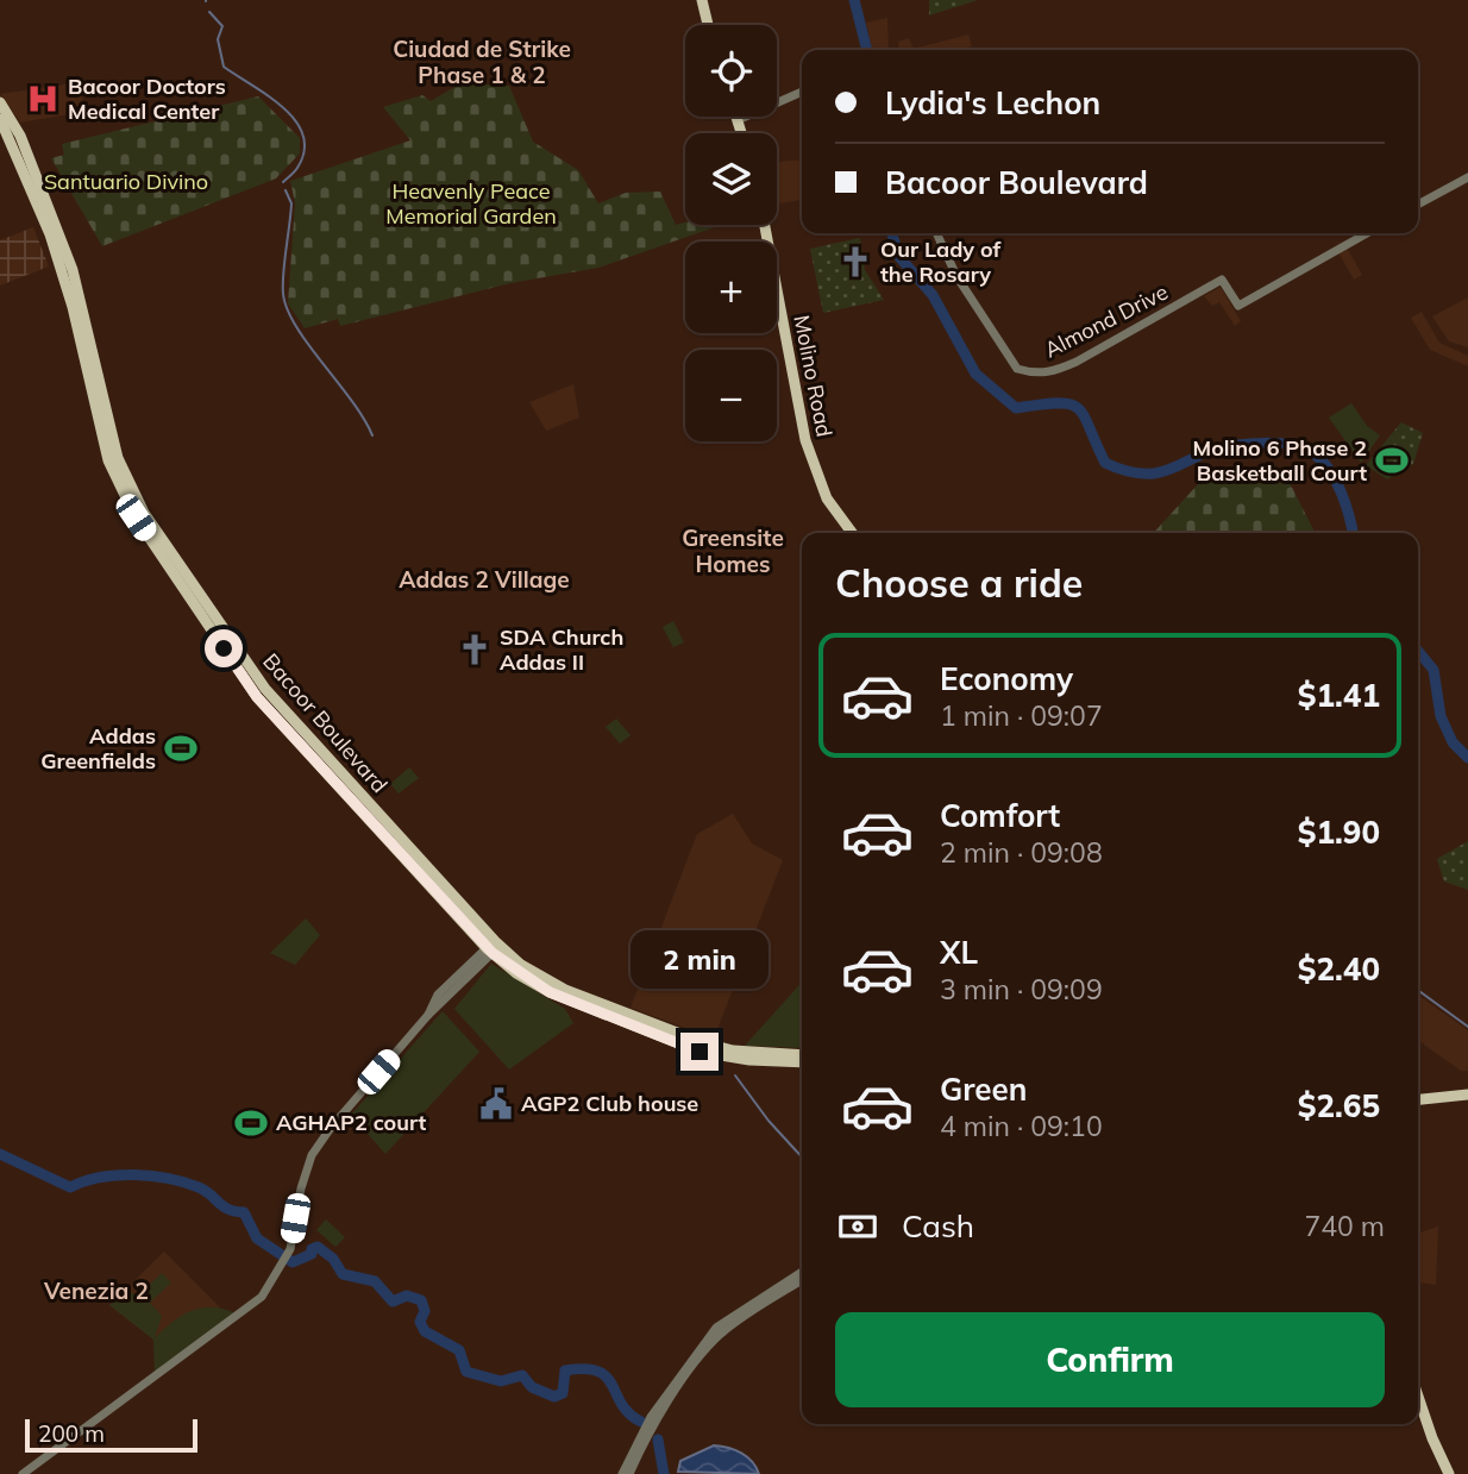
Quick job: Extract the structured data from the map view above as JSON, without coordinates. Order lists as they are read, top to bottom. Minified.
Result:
{"streets":{"main road":["Molino Road","Bacoor Boulevard"],"street":["Almond Drive"]},"districts":["Ciudad de Strike Phase 1 & 2","Greensite Homes","Addas 2 Village","Venezia 2"],"parks":["Santuario Divino","Heavenly Peace Memorial Garden"],"places":{"hospital":["Bacoor Doctors Medical Center"],"church":["Our Lady of the Rosary","SDA Church Addas II"],"sports":["Molino 6 Phase 2 Basketball Court","Addas Greenfields","AGHAP2 court"],"public building":["AGP2 Club house"]},"scale_bar":"200 m","page":{"map_buttons":["+","−"],"banner":["Lydia's Lechon","Bacoor Boulevard"],"heading":"Choose a ride","list":[{"name":"Economy","note":"1 min · 09:07","value":"$1.41"},{"name":"Comfort","note":"2 min · 09:08","value":"$1.90"},{"name":"XL","note":"3 min · 09:09","value":"$2.40"},{"name":"Green","note":"4 min · 09:10","value":"$2.65"}],"bubble":"2 min","pay":["Cash","740 m"],"buttons":"Confirm","scale":"200 m"}}
